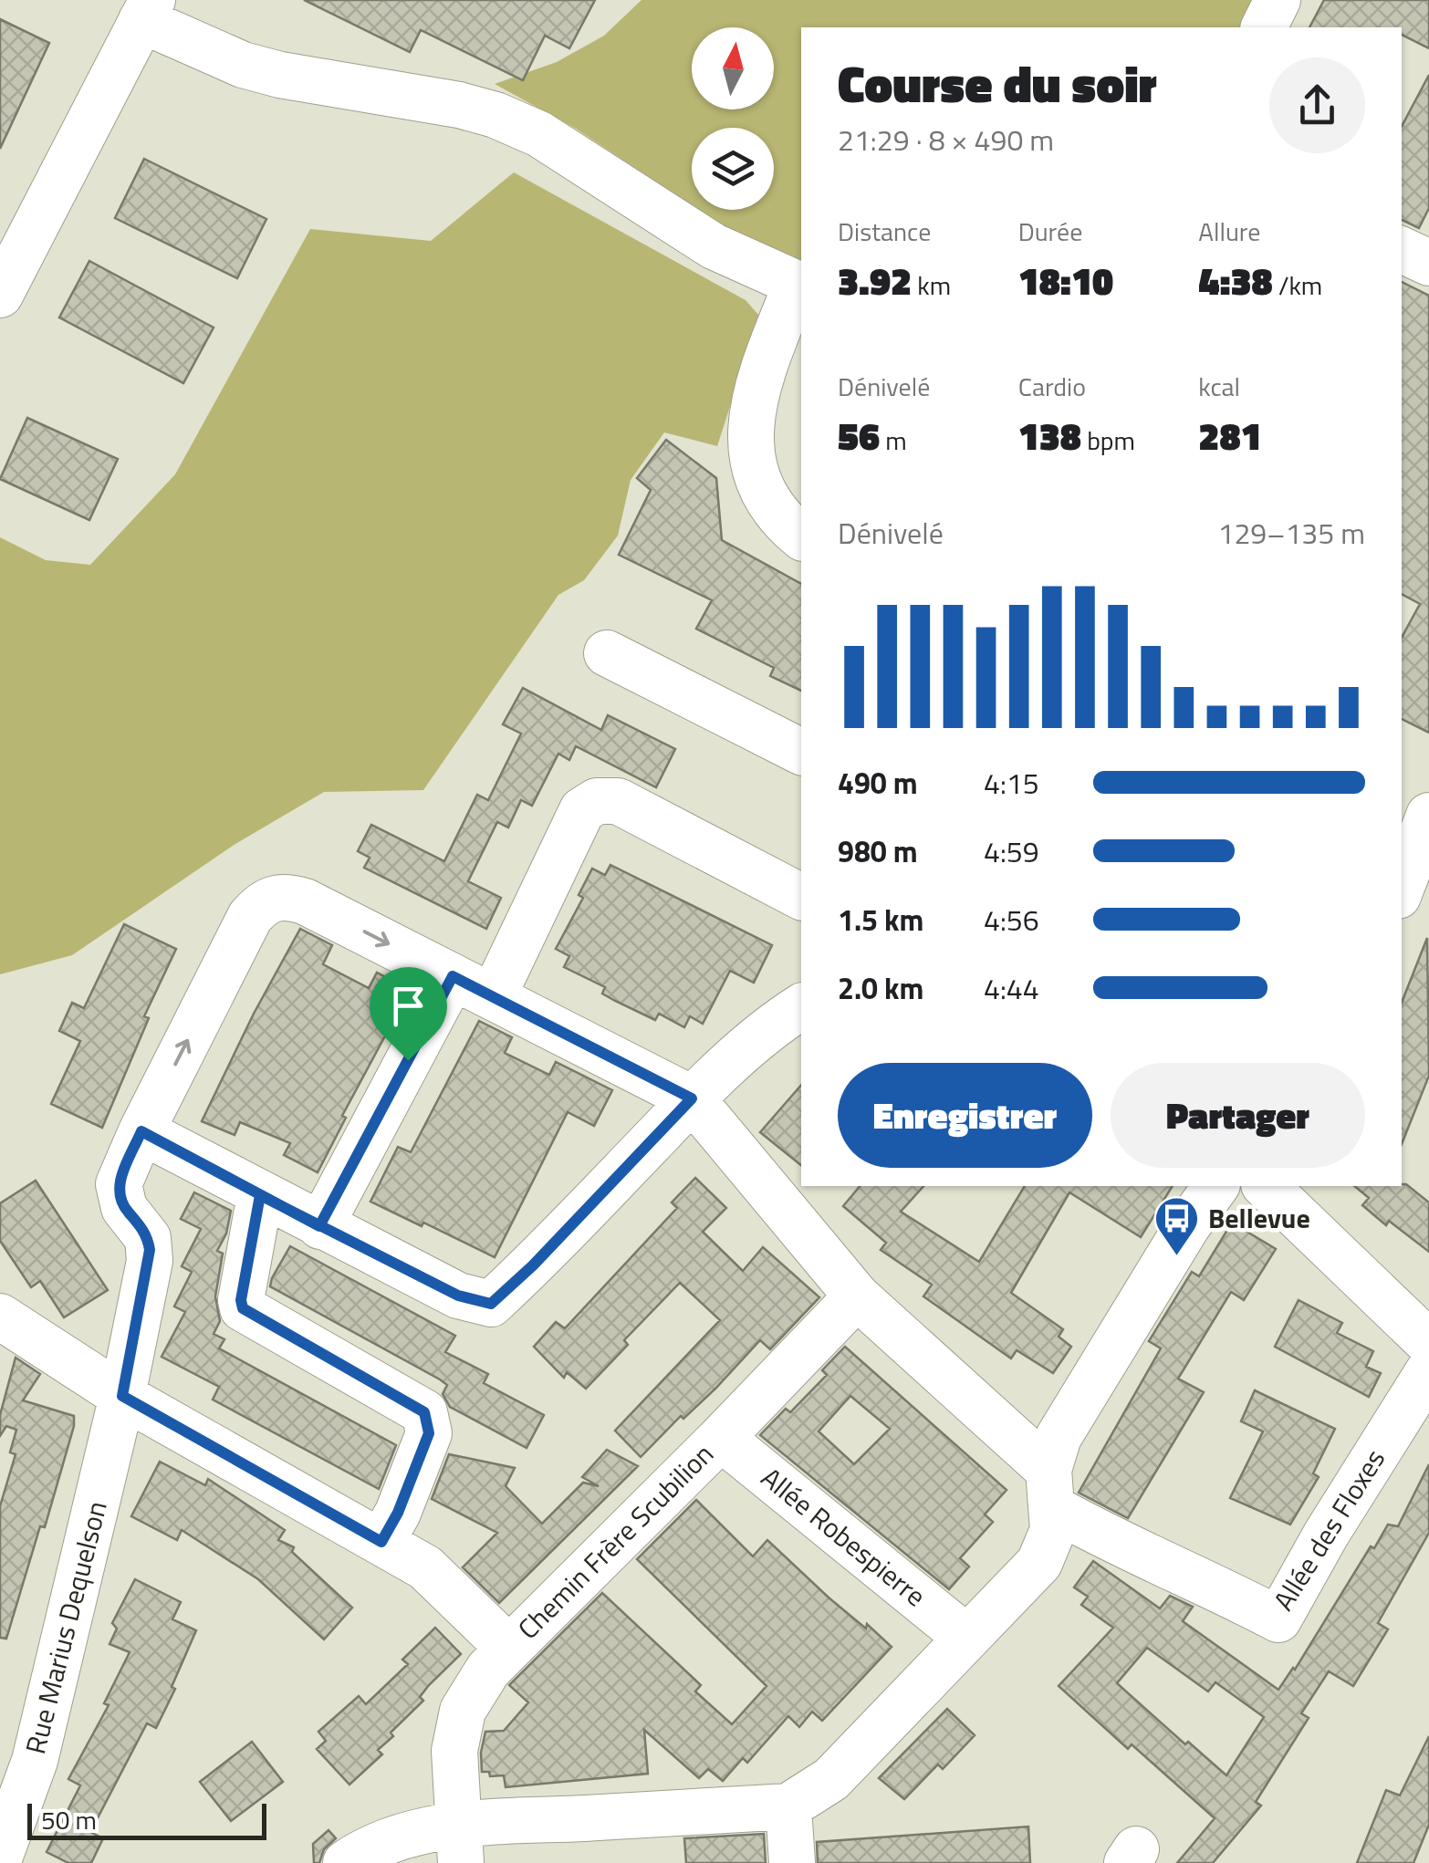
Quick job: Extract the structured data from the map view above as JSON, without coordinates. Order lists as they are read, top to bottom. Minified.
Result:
{"streets":{"street":["Allée des Floxes","Allée Robespierre","Chemin Frère Scubilion","Rue Marius Dequelson"]},"crossings":[["Allée Robespierre","Chemin Frère Scubilion"]],"places":{"bus stop":["Bellevue"]},"scale_bar":"50 m","north":"top","page":{"heading":["Course du soir","21:29 · 8 × 490 m"],"stats":[["Distance","3.92 km"],["Durée","18:10"],["Allure","4:38 /km"],["Dénivelé","56 m"],["Cardio","138 bpm"],["kcal","281"]],"chart":["Dénivelé","129–135 m"],"list":[{"name":"490 m","note":"4:15"},{"name":"980 m","note":"4:59"},{"name":"1.5 km","note":"4:56"},{"name":"2.0 km","note":"4:44"}],"buttons":["Enregistrer","Partager"],"scale":"50 m"}}
